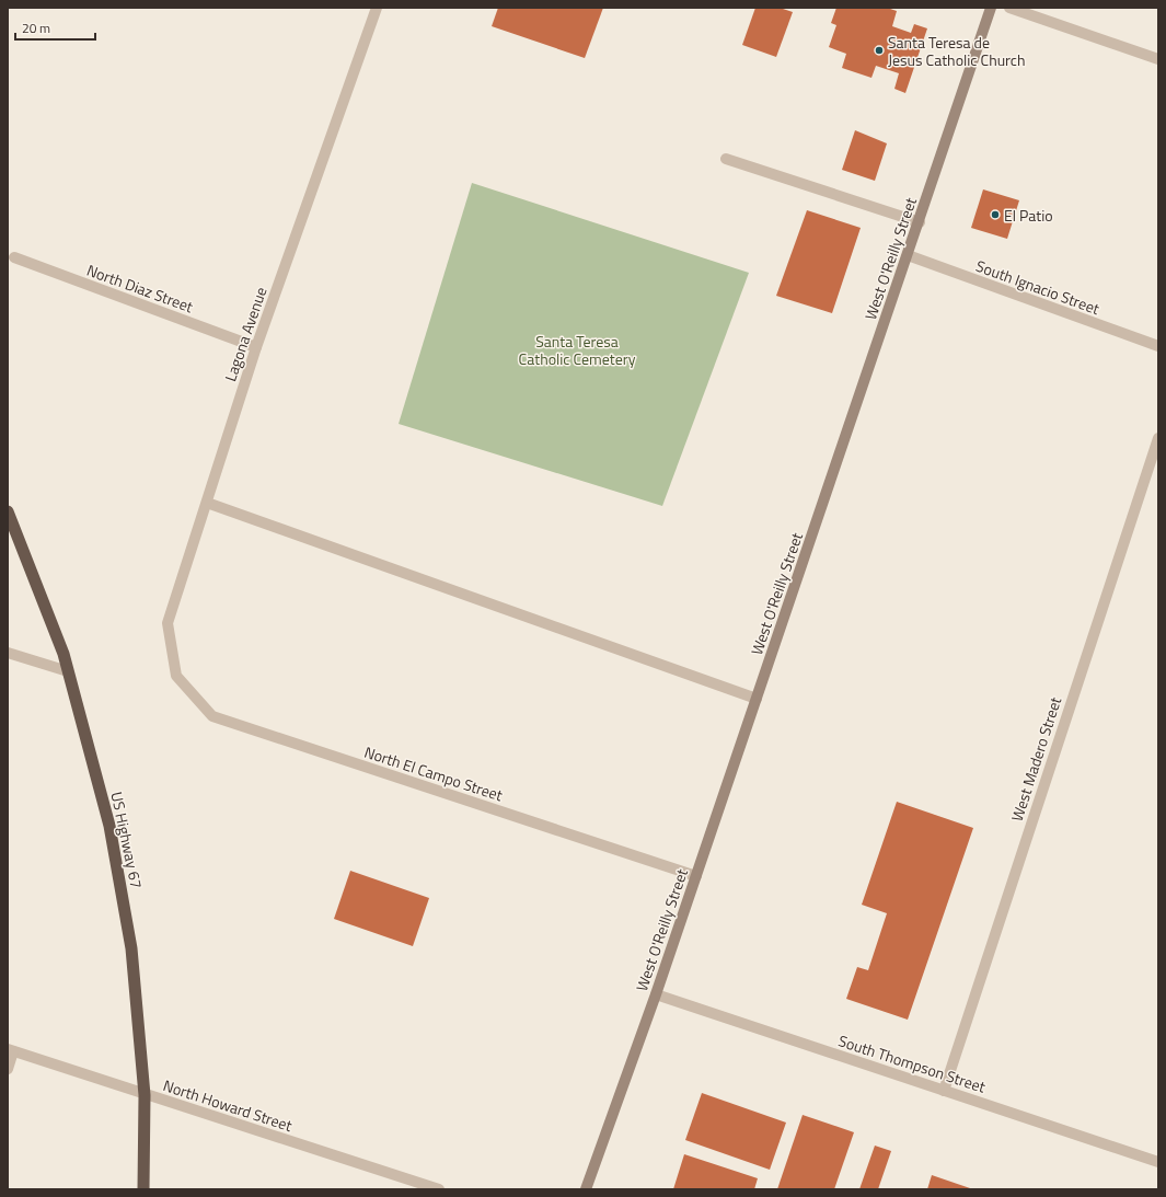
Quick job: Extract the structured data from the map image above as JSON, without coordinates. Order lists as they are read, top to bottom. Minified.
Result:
{"streets":{"highway":["US Highway 67"],"main road":["West O'Reilly Street"],"street":["South Ignacio Street","North Diaz Street","Lagona Avenue","West Madero Street","North El Campo Street","South Thompson Street","North Howard Street"]},"crossings":[["West O'Reilly Street","South Ignacio Street"],["West O'Reilly Street","North El Campo Street"],["West O'Reilly Street","South Thompson Street"],["North Diaz Street","Lagona Avenue"],["Lagona Avenue","North El Campo Street"],["West Madero Street","South Thompson Street"],["US Highway 67","North Howard Street"]],"parks":["Santa Teresa Catholic Cemetery"],"places":["Santa Teresa de Jesus Catholic Church","El Patio"],"scale_bar":"20 m"}
